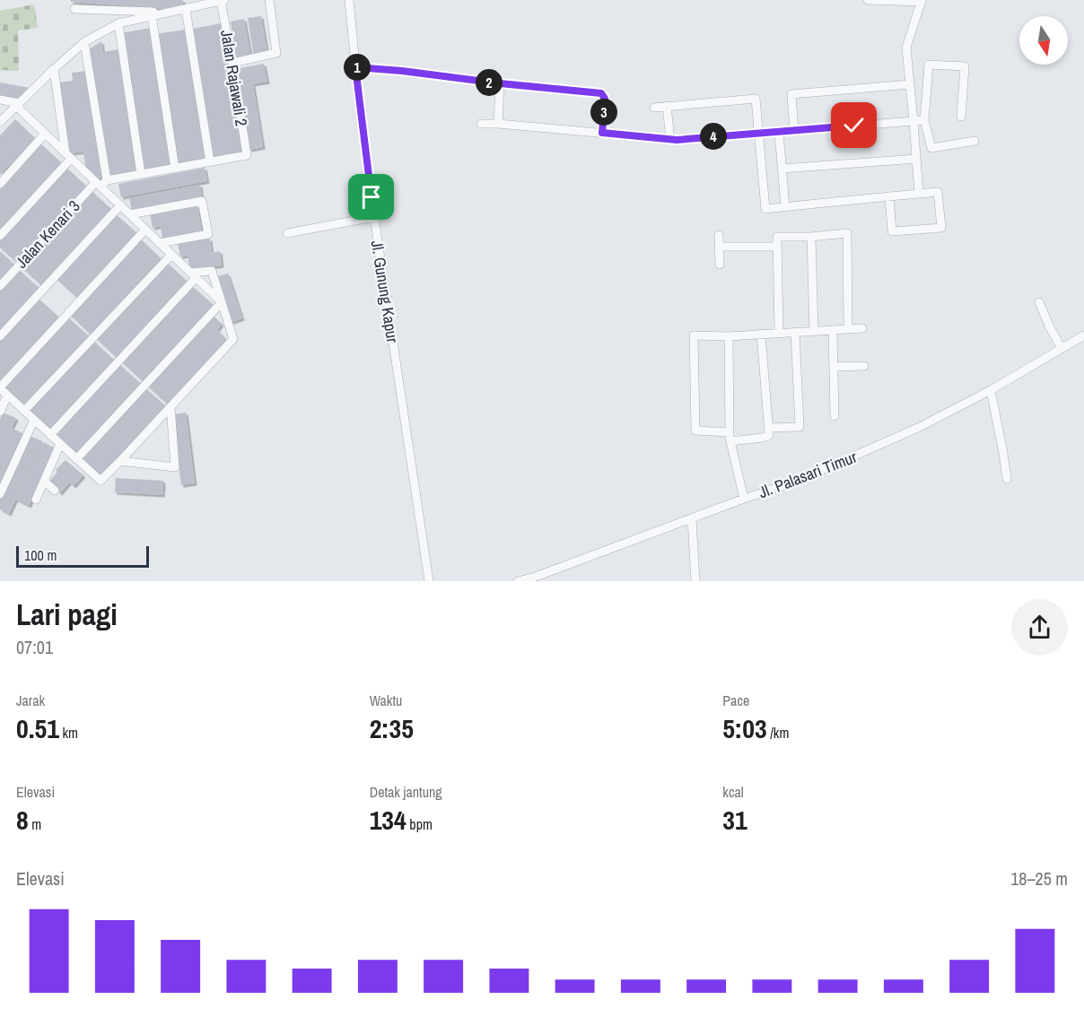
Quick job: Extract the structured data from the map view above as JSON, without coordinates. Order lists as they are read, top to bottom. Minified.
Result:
{"streets":{"street":["Jalan Rajawali 2","Jalan Kenari 3","Jl. Gunung Kapur","Jl. Palasari Timur"]},"scale_bar":"100 m","north":"bottom","page":{"pins":["1","2","3","4"],"scale":"100 m","heading":["Lari pagi","07:01"],"stats":[["Jarak","0.51 km"],["Waktu","2:35"],["Pace","5:03 /km"],["Elevasi","8 m"],["Detak jantung","134 bpm"],["kcal","31"]],"chart":["Elevasi","18–25 m"]}}
